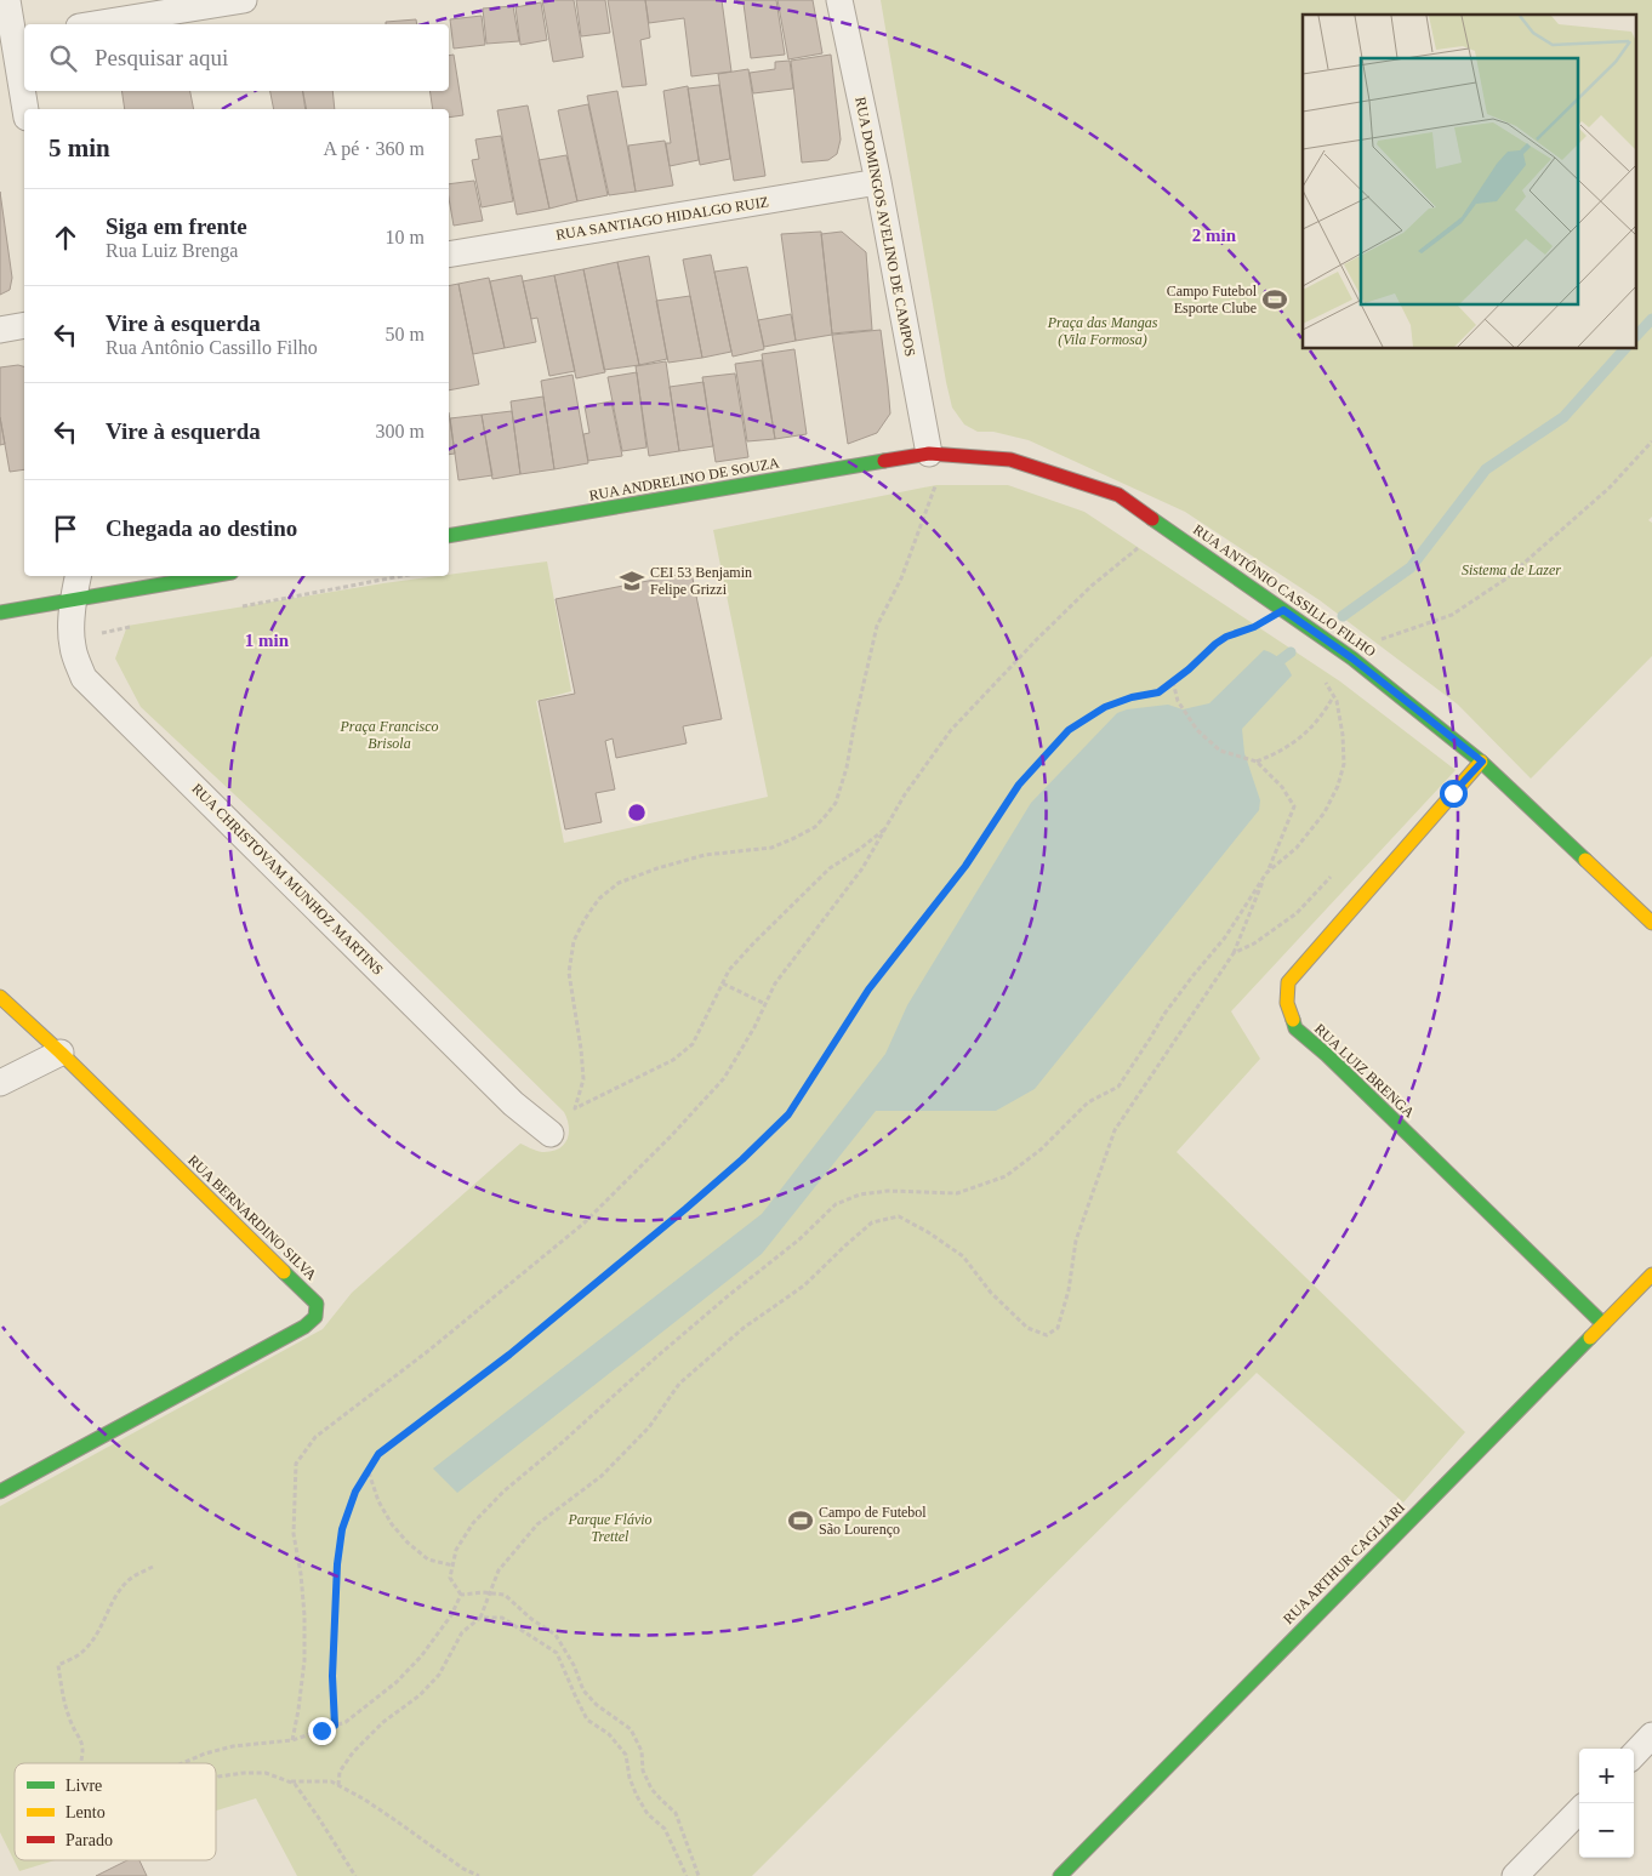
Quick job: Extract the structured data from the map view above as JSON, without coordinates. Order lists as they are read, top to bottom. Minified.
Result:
{"streets":{"street":["RUA SANTIAGO HIDALGO RUIZ","RUA DOMINGOS AVELINO DE CAMPOS","RUA ANDRELINO DE SOUZA","RUA ANTÔNIO CASSILLO FILHO","RUA CHRISTOVAM MUNHOZ MARTINS","RUA LUIZ BRENGA","RUA BERNARDINO SILVA","RUA ARTHUR CAGLIARI"]},"crossings":[["RUA SANTIAGO HIDALGO RUIZ","RUA DOMINGOS AVELINO DE CAMPOS"],["RUA DOMINGOS AVELINO DE CAMPOS","RUA ANDRELINO DE SOUZA"],["RUA DOMINGOS AVELINO DE CAMPOS","RUA ANTÔNIO CASSILLO FILHO"],["RUA ANDRELINO DE SOUZA","RUA ANTÔNIO CASSILLO FILHO"],["RUA ANTÔNIO CASSILLO FILHO","RUA LUIZ BRENGA"],["RUA LUIZ BRENGA","RUA ARTHUR CAGLIARI"]],"parks":["Praça das Mangas (Vila Formosa)","Sistema de Lazer","Praça Francisco Brisola","Parque Flávio Trettel"],"places":{"sports":["Campo Futebol Esporte Clube","Campo de Futebol São Lourenço"],"school or university":["CEI 53 Benjamin Felipe Grizzi"]},"legend":["Livre","Lento","Parado"],"page":{"search":"Pesquisar aqui","heading":["5 min","A pé · 360 m"],"list":[["Siga em frente","Rua Luiz Brenga","10 m"],["Vire à esquerda","Rua Antônio Cassillo Filho","50 m"],["Vire à esquerda","300 m"],"Chegada ao destino"],"map_buttons":["+","−"]},"rings":["2 min","1 min"]}
